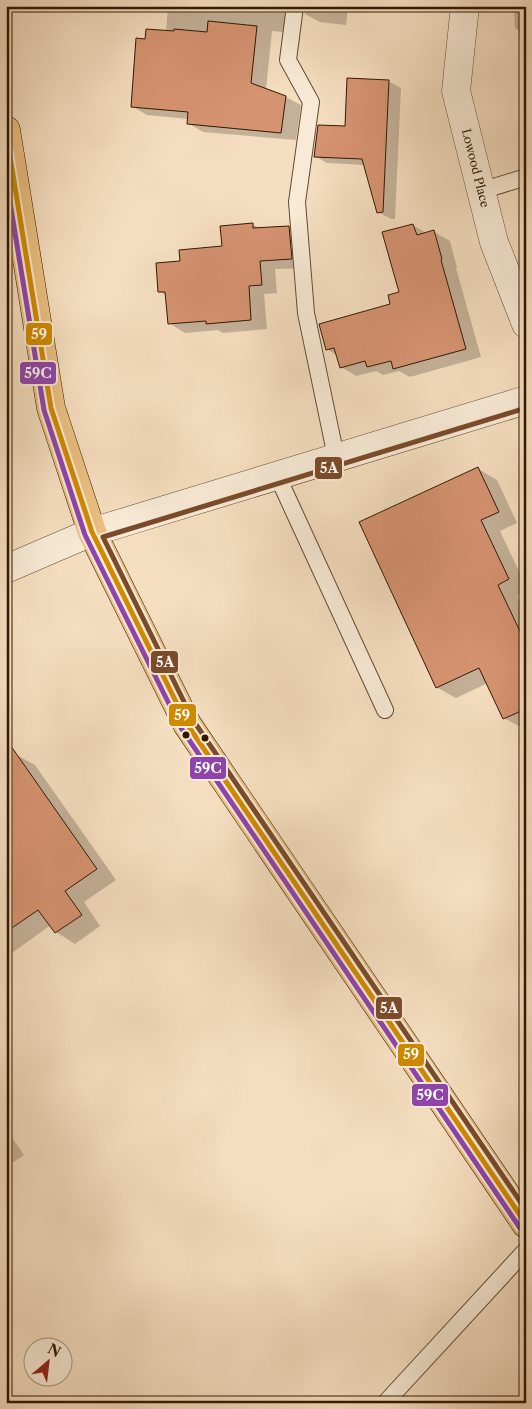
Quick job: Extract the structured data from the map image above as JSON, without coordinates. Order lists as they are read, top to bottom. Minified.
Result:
{"streets":{"street":["Lowood Place"]},"lines":["transit line 59","transit line 59C","transit line 5A"],"north":"top right"}
